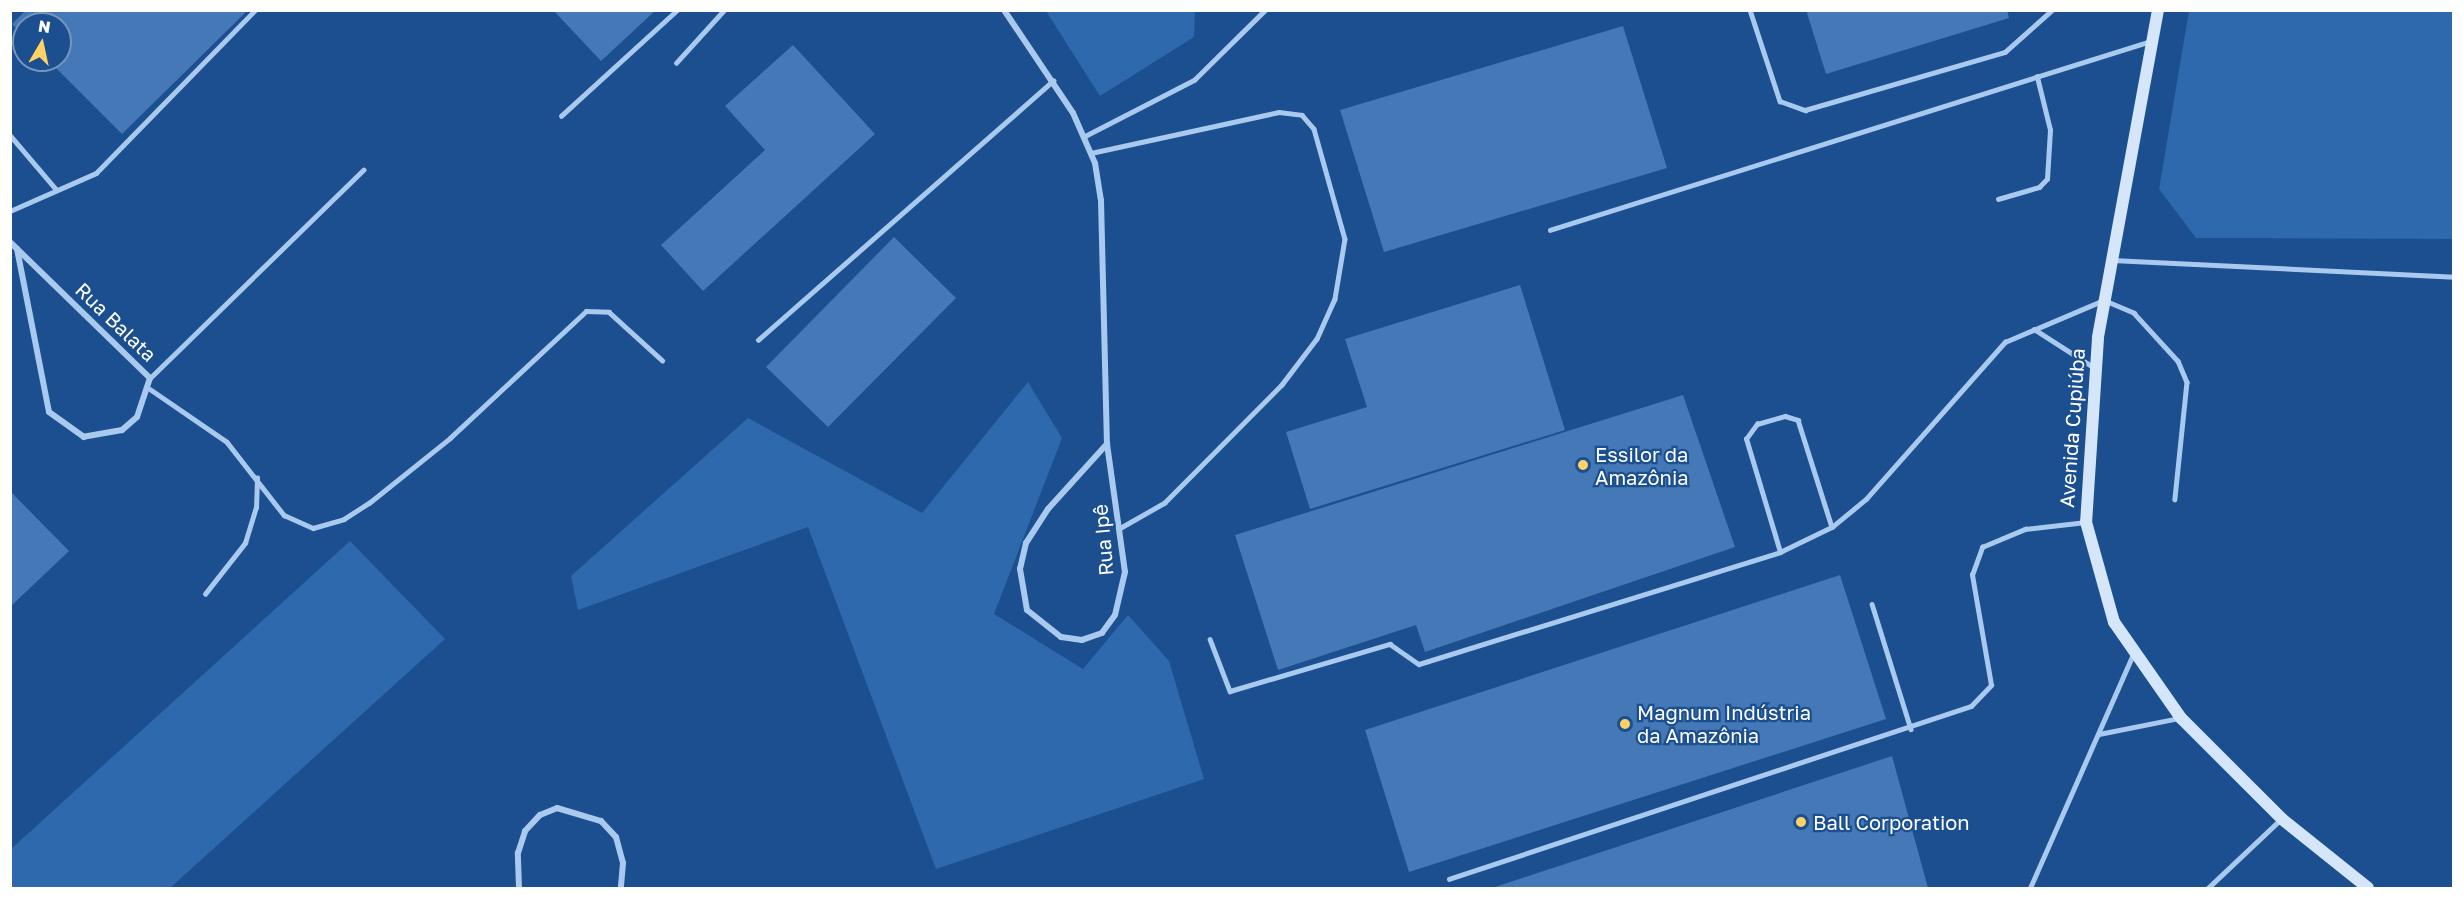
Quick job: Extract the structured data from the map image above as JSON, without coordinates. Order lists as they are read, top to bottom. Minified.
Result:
{"streets":{"street":["Rua Balata","Avenida Cupiúba","Rua Ipê"]},"places":["Essilor da Amazônia","Magnum Indústria da Amazônia","Ball Corporation"],"north":"top"}
